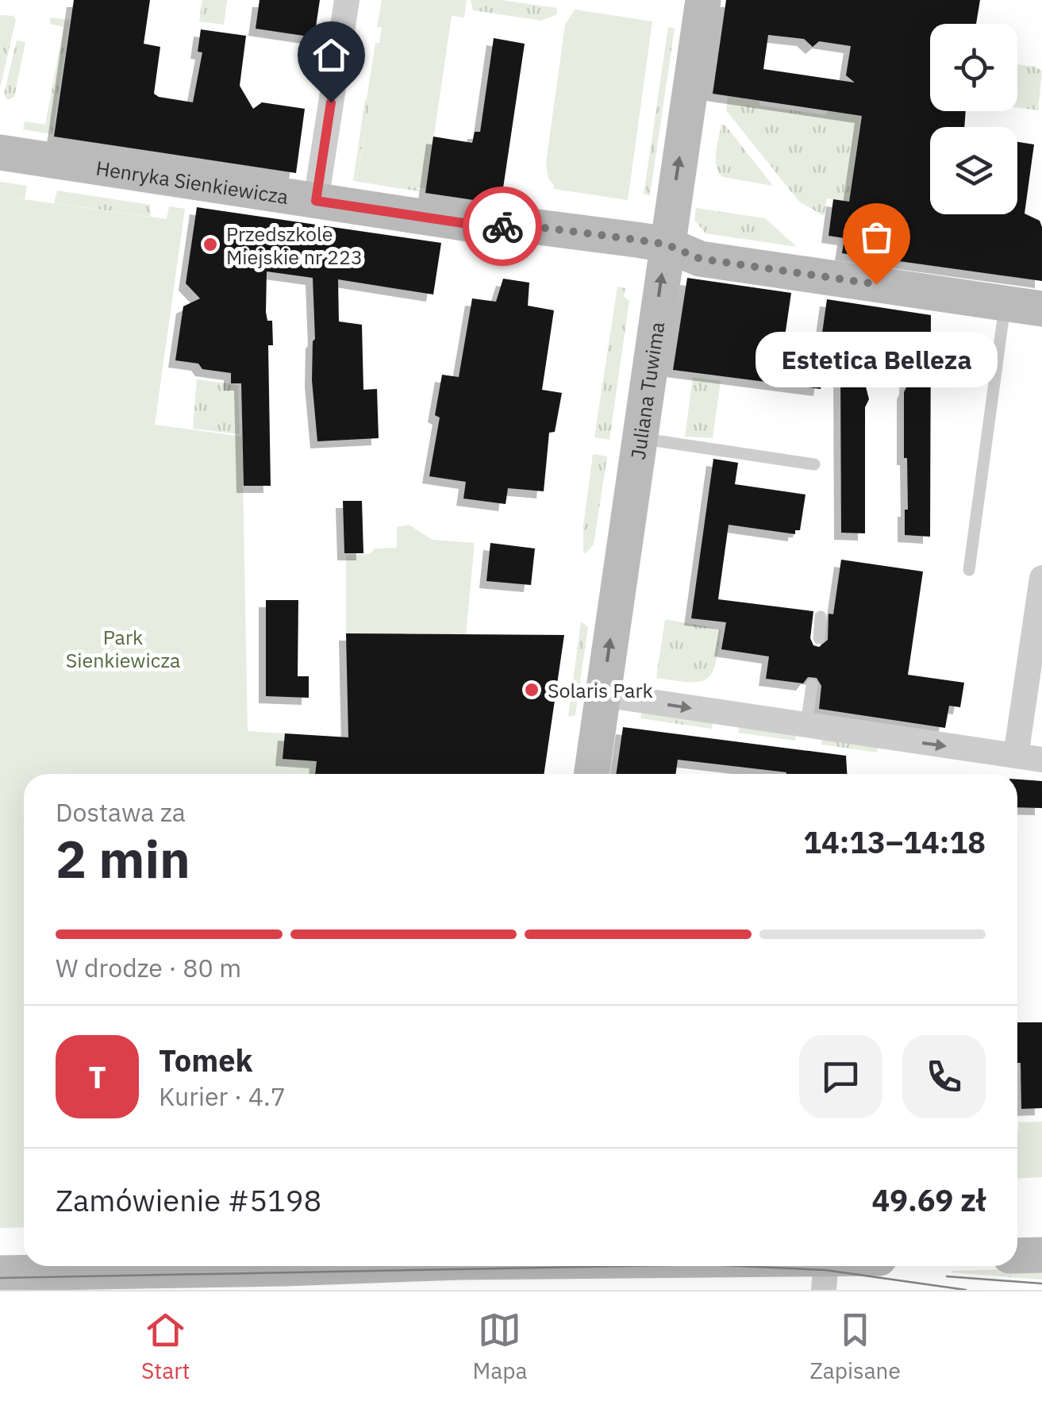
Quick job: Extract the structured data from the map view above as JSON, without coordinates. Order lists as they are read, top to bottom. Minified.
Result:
{"streets":{"street":["Henryka Sienkiewicza","Juliana Tuwima"]},"crossings":[["Henryka Sienkiewicza","Juliana Tuwima"]],"one_way":["Juliana Tuwima"],"parks":["Park Sienkiewicza"],"places":["Przedszkole Miejskie nr 223","Estetica Belleza","Solaris Park"],"page":{"bubble":"Estetica Belleza","heading":["2 min","Dostawa za","14:13–14:18"],"panel":["Tomek","Kurier · 4.7","Zamówienie #5198","49.69 zł"],"bar":"W drodze · 80 m","round":"T","tabs":["Start","Mapa","Zapisane"]}}
